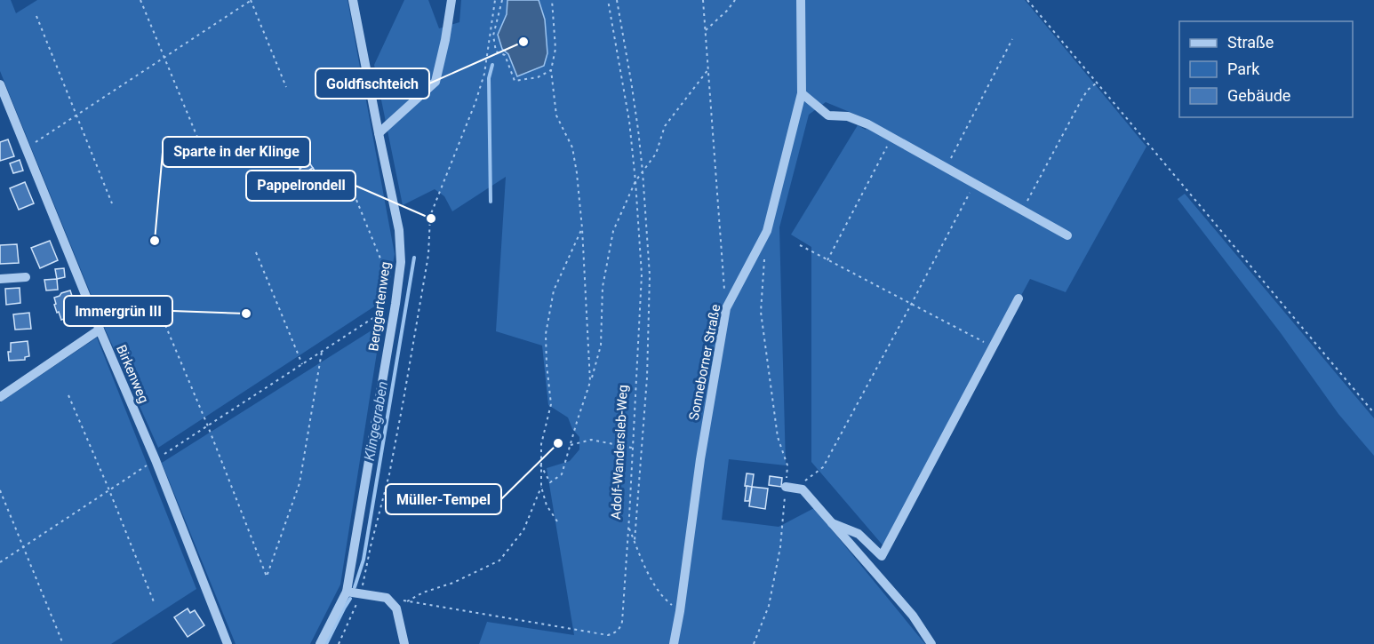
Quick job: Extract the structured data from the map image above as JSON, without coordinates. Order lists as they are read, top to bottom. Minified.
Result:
{"streets":{"street":["Berggartenweg","Sonneborner Straße","Birkenweg"],"path":["Adolf-Wandersleb-Weg"]},"water":["Klingegraben"],"places":["Goldfischteich","Pappelrondell","Sparte in der Klinge","Immergrün III","Müller-Tempel"],"legend":["Straße","Park","Gebäude"]}
